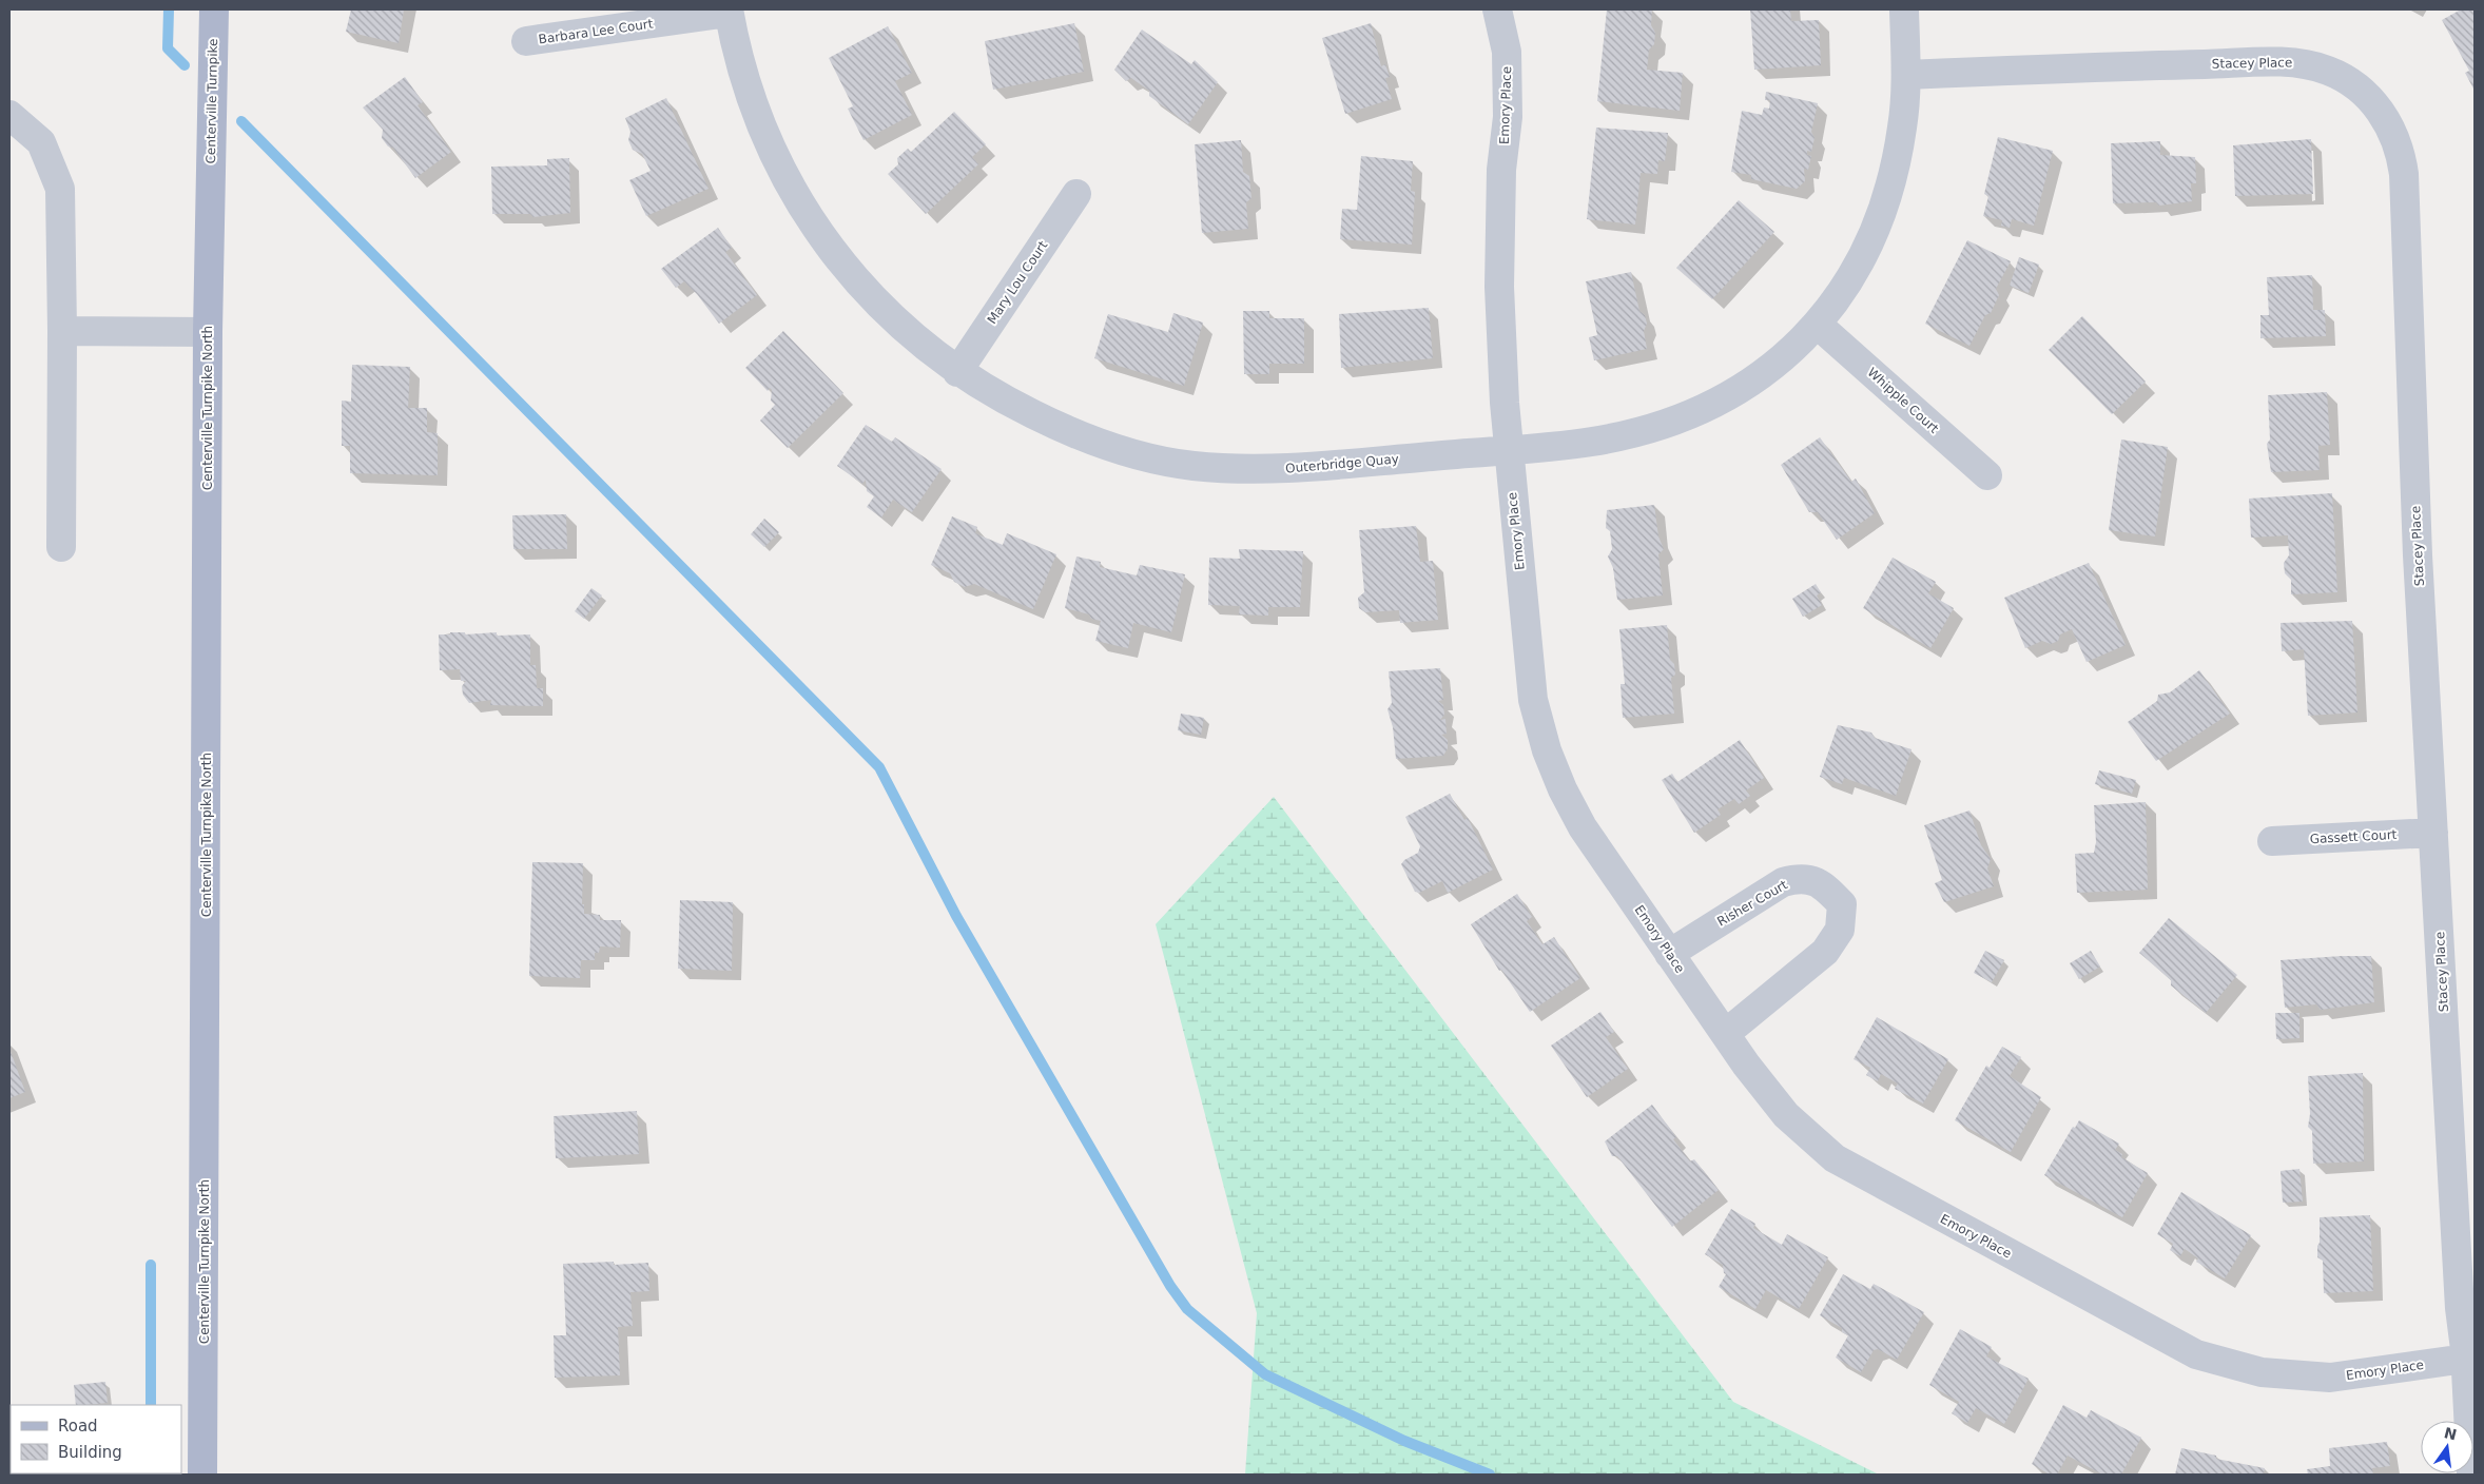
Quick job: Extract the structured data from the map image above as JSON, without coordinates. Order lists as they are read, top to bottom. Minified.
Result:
{"streets":{"main road":["Centerville Turnpike","Centerville Turnpike North"],"street":["Barbara Lee Court","Stacey Place","Emory Place","Mary Lou Court","Whipple Court","Outerbridge Quay","Gassett Court","Risher Court"]},"crossings":[["Barbara Lee Court","Outerbridge Quay"],["Stacey Place","Emory Place"],["Stacey Place","Outerbridge Quay"],["Stacey Place","Gassett Court"],["Centerville Turnpike","Centerville Turnpike North"],["Emory Place","Outerbridge Quay"],["Emory Place","Risher Court"],["Mary Lou Court","Outerbridge Quay"],["Whipple Court","Outerbridge Quay"]],"legend":["Road","Building"],"north":"top"}
